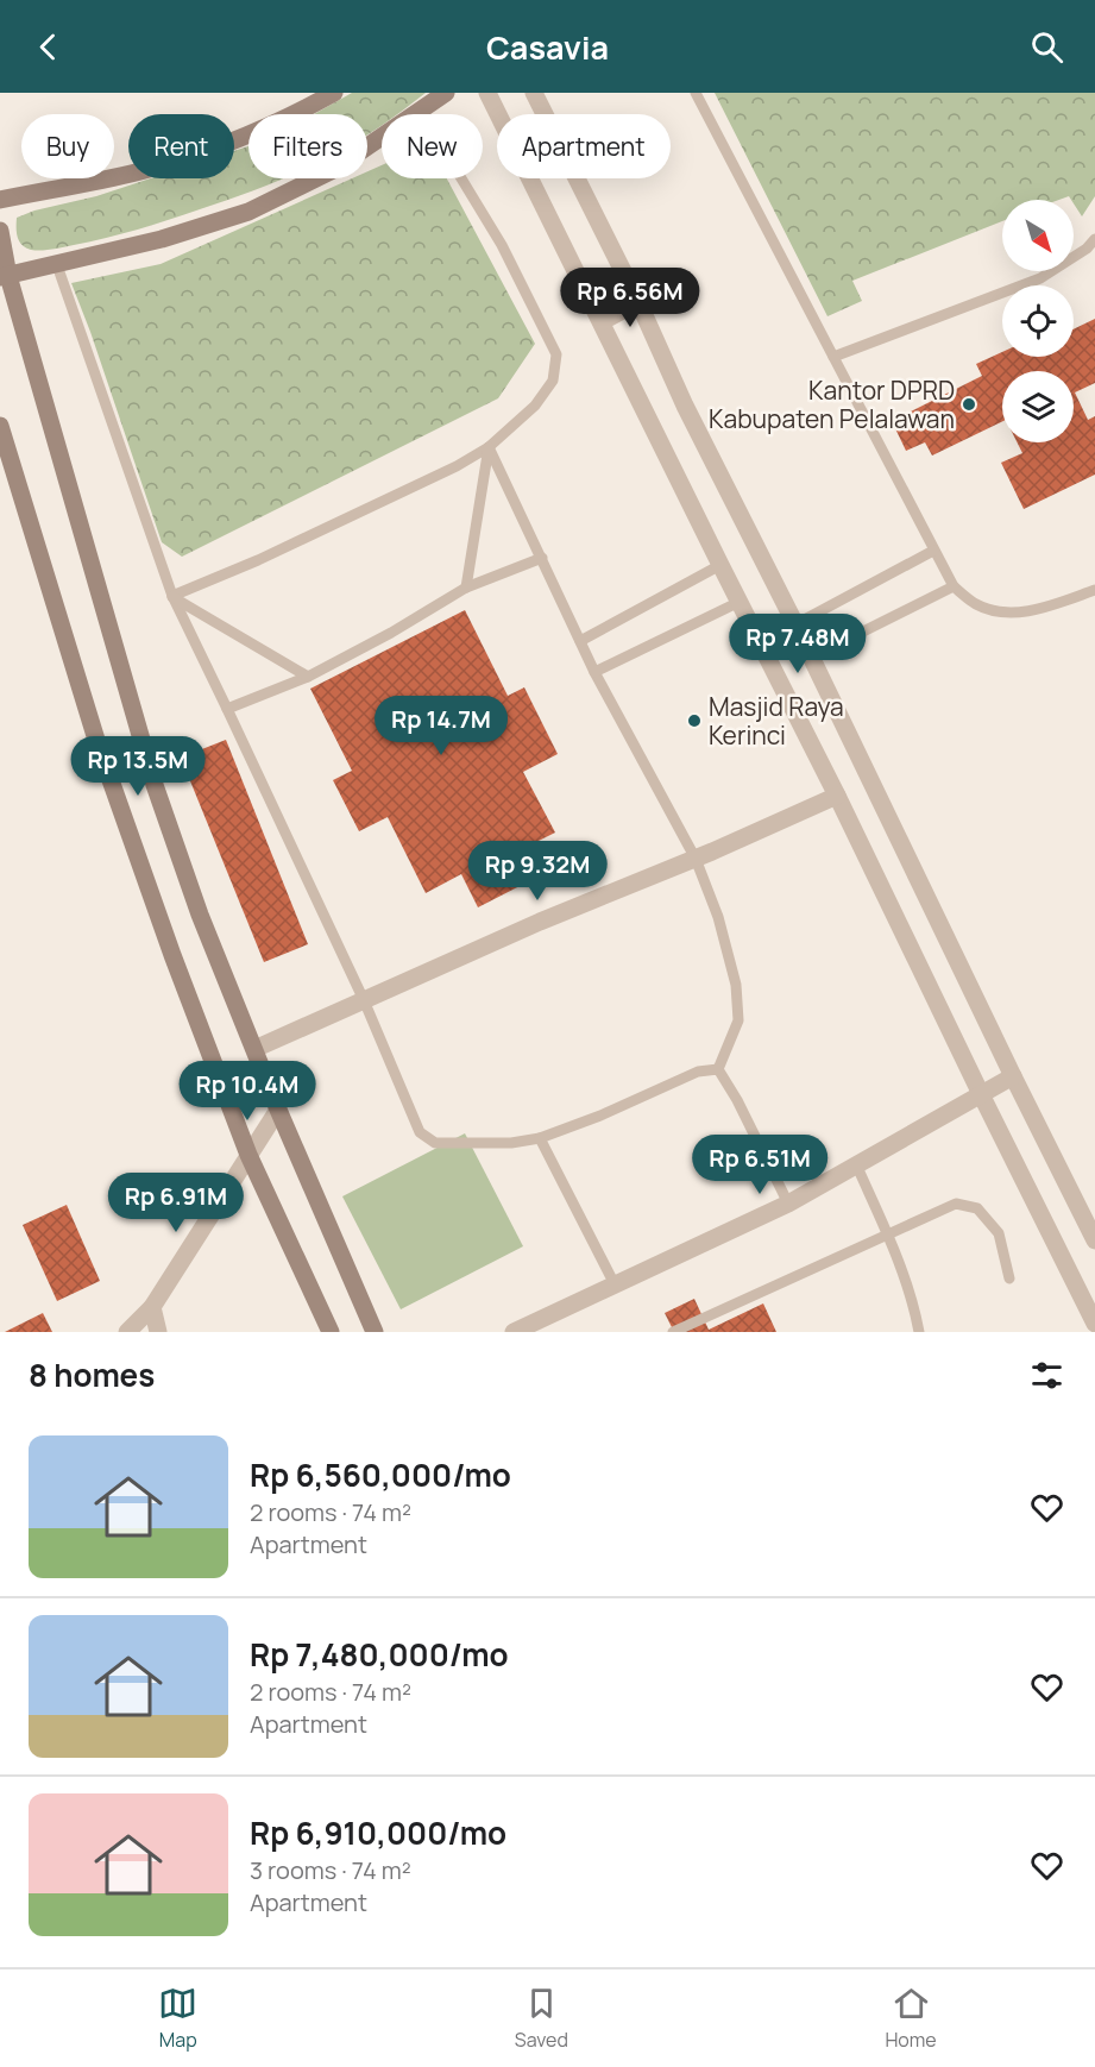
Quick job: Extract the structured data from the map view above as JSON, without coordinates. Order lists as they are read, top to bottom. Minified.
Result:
{"places":["Kantor DPRD Kabupaten Pelalawan","Masjid Raya Kerinci"],"north":"bottom right","page":{"header":"Casavia","chip":["Buy","Rent","Filters","New","Apartment"],"price":["Rp 6.56M","Rp 7.48M","Rp 14.7M","Rp 13.5M","Rp 9.32M","Rp 10.4M","Rp 6.51M","Rp 6.91M"],"heading":"8 homes","list":[{"name":"Rp 6,560,000/mo","note":"2 rooms · 74 m² · Apartment"},{"name":"Rp 7,480,000/mo","note":"2 rooms · 74 m² · Apartment"},{"name":"Rp 6,910,000/mo","note":"3 rooms · 74 m² · Apartment"}],"tabs":["Map","Saved","Home"]}}
